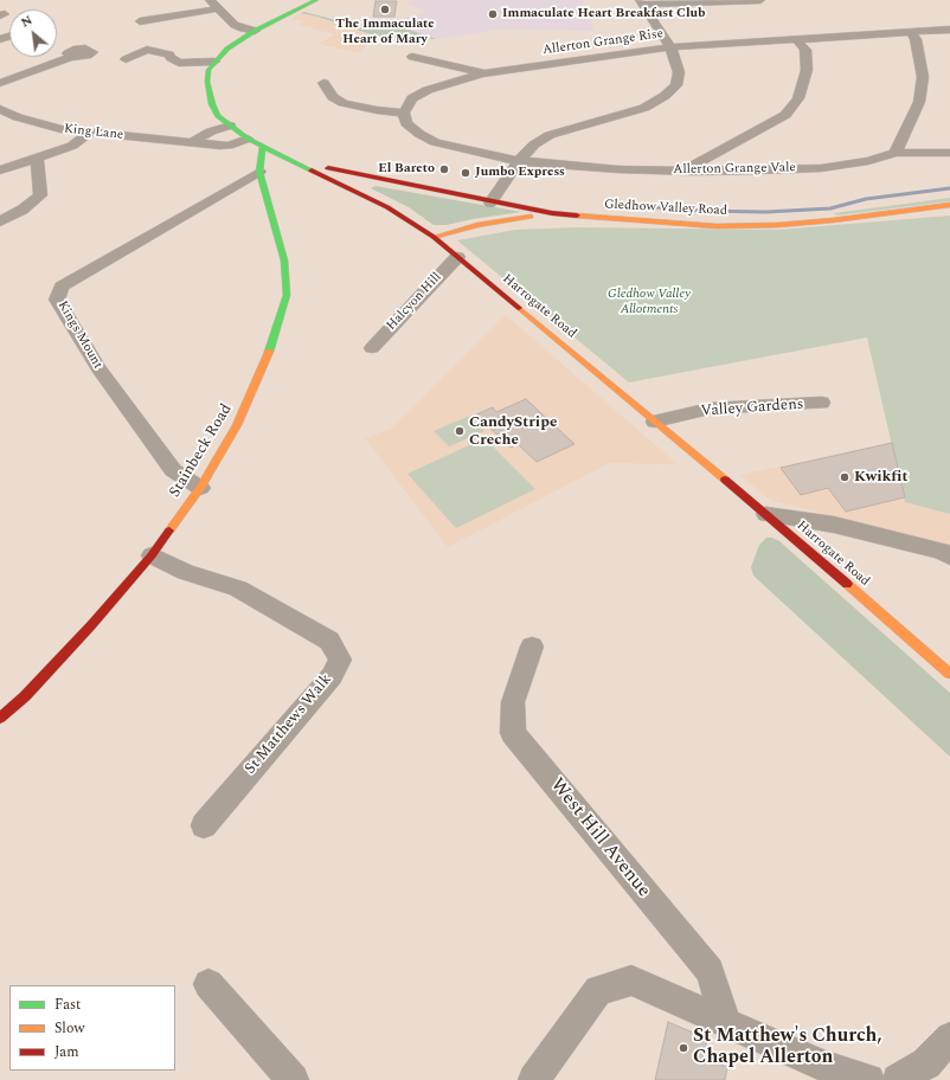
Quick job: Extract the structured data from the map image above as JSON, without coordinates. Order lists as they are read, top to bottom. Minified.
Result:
{"streets":{"street":["Allerton Grange Rise","King Lane","Allerton Grange Vale","Gledhow Valley Road","Halcyon Hill","Harrogate Road","Kings Mount","Valley Gardens","Stainbeck Road","St Matthews Walk","West Hill Avenue"]},"crossings":[["King Lane","Harrogate Road"],["Gledhow Valley Road","Harrogate Road"],["Halcyon Hill","Harrogate Road"],["Harrogate Road","Valley Gardens"],["Harrogate Road","Stainbeck Road"],["Kings Mount","Stainbeck Road"],["Stainbeck Road","St Matthews Walk"]],"parks":["Gledhow Valley Allotments"],"places":["The Immaculate Heart of Mary","Immaculate Heart Breakfast Club","El Bareto","Jumbo Express","CandyStripe Creche","Kwikfit","St Matthew's Church, Chapel Allerton"],"legend":["Fast","Slow","Jam"],"north":"top left"}
